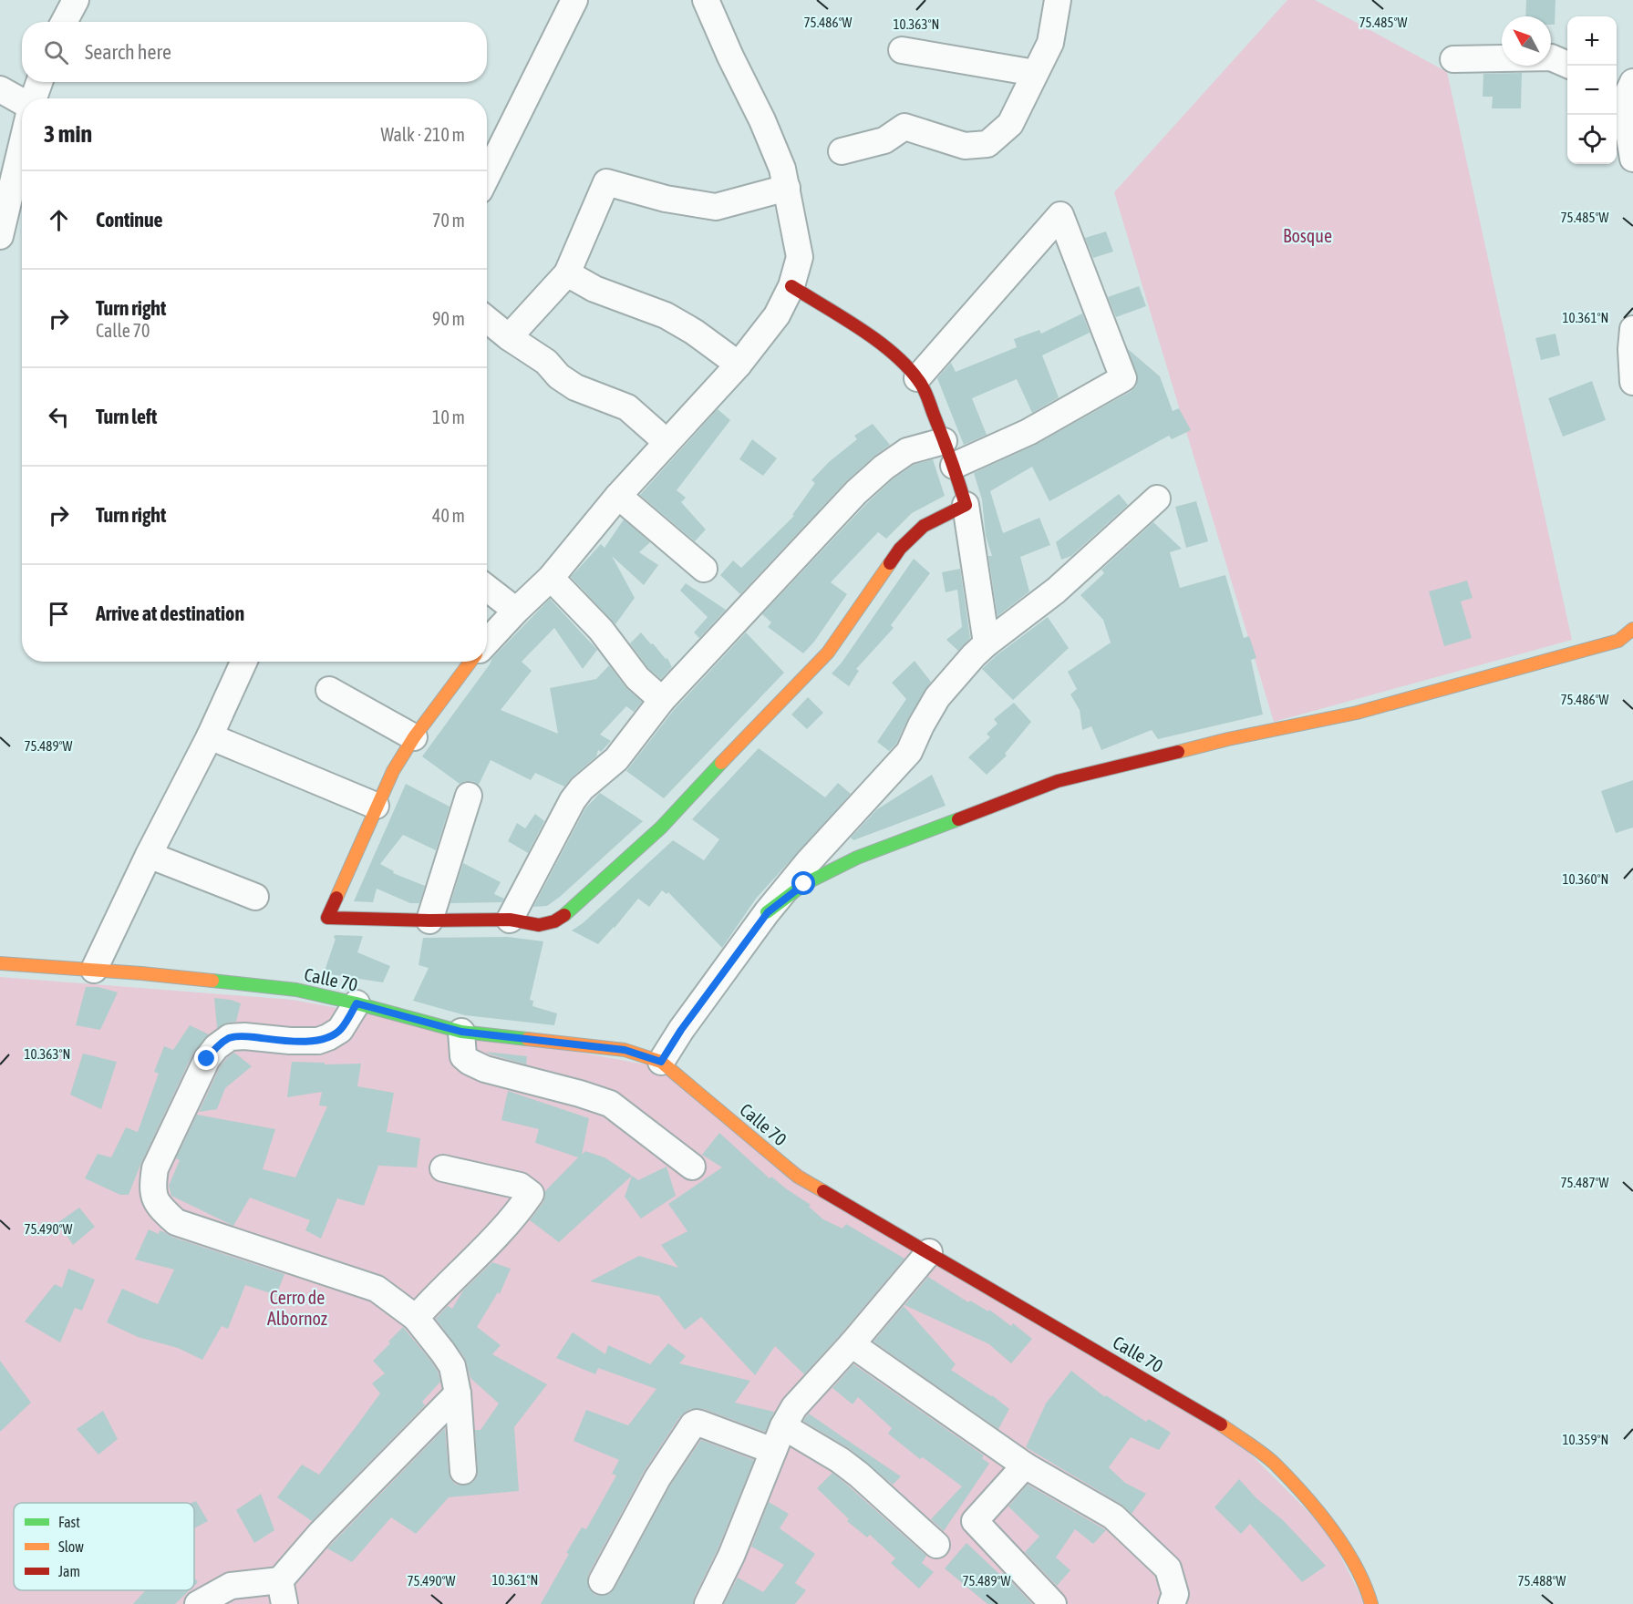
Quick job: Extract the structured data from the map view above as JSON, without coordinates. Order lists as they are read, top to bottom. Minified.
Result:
{"streets":{"street":["Calle 70"]},"parks":["Bosque","Cerro de Albornoz"],"legend":["Fast","Slow","Jam"],"north":"top left","page":{"map_buttons":["+","−"],"search":"Search here","heading":["3 min","Walk · 210 m"],"list":[["Continue","70 m"],["Turn right","Calle 70","90 m"],["Turn left","10 m"],["Turn right","40 m"],"Arrive at destination"]},"coordinates":["75.486°W","75.485°W","10.363°N","10.361°N","75.489°W","10.360°N","75.487°W","75.490°W","10.359°N","75.488°W"]}
